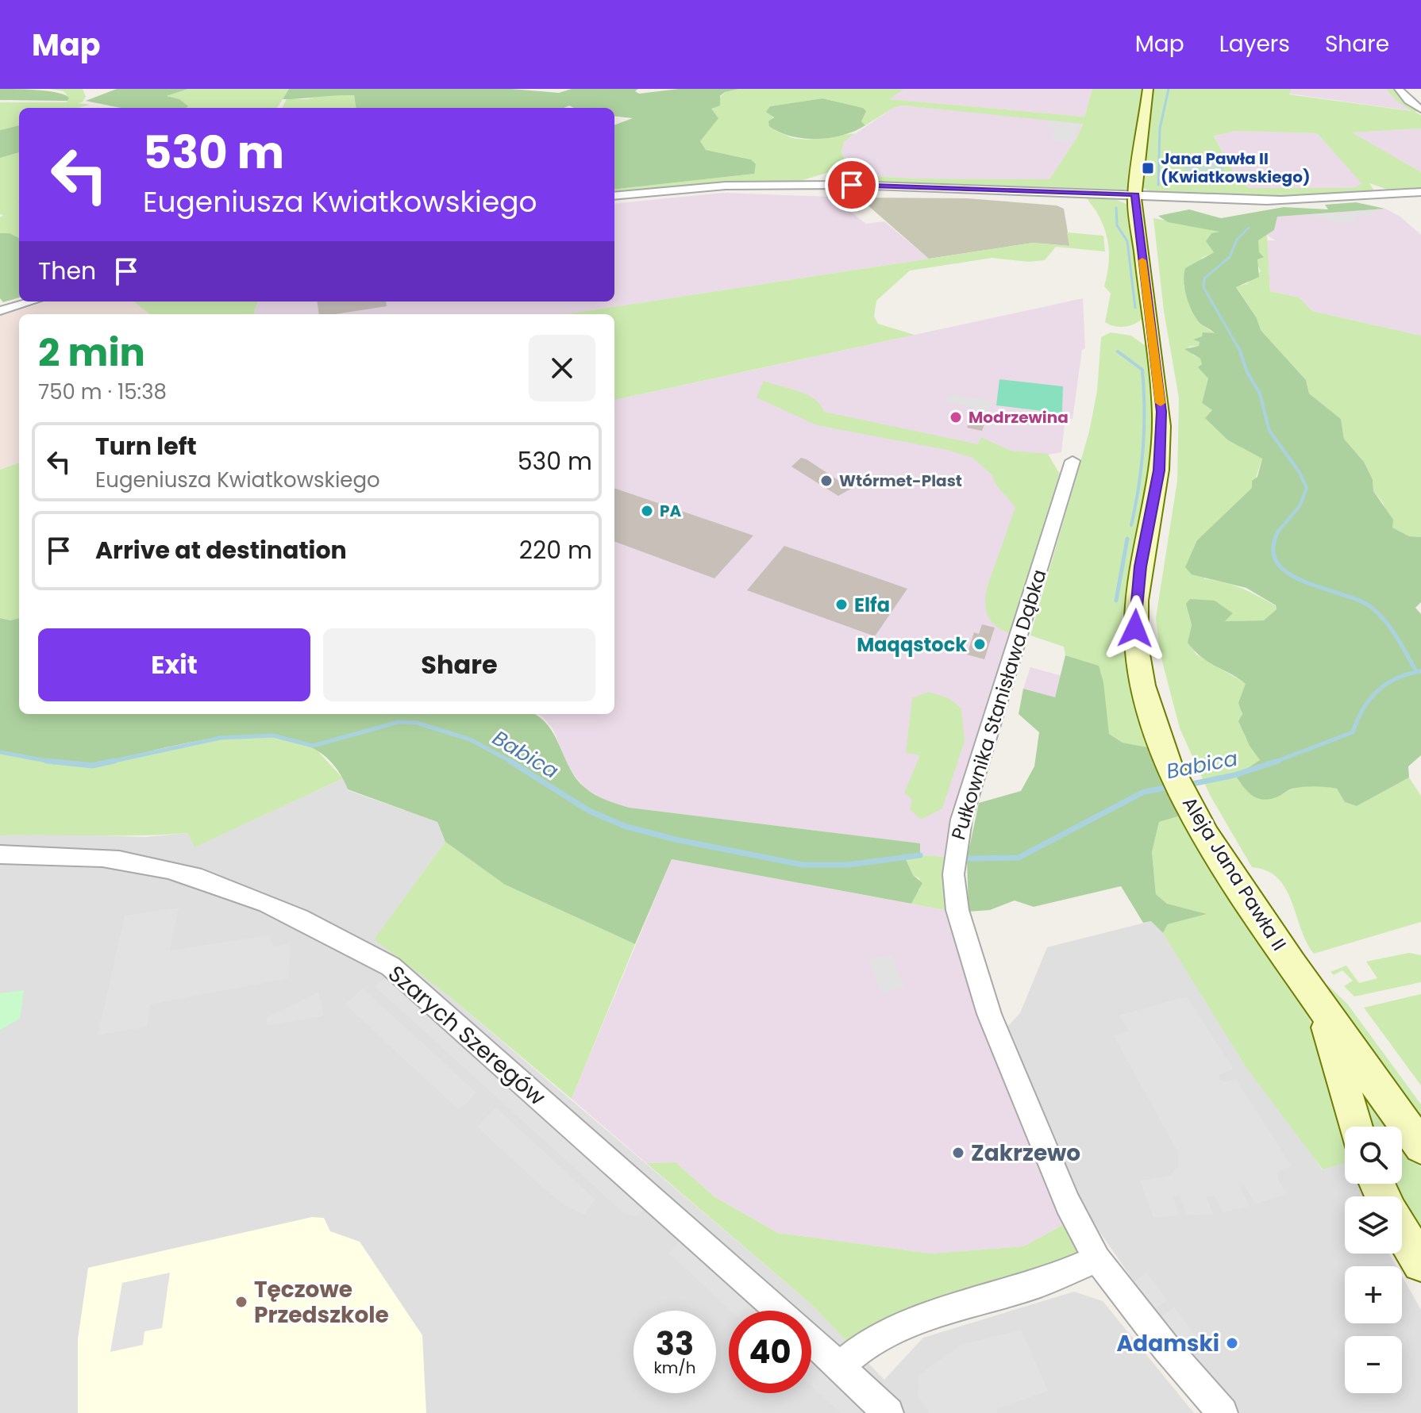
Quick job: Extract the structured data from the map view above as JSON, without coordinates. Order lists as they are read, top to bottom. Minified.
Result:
{"streets":{"street":["Pułkownika Stanisława Dąbka","Aleja Jana Pawła II","Szarych Szeregów"]},"water":["Babica"],"places":{"transit":["Jana Pawła II (Kwiatkowskiego)"],"other":["Modrzewina","Wtórmet-Plast","PA","Elfa","Maqqstock","Zakrzewo","Tęczowe Przedszkole","Adamski"]},"page":{"header":"Map","nav":["Map","Layers","Share"],"turn":["530 m","Eugeniusza Kwiatkowskiego"],"then":"Then","heading":["2 min","750 m · 15:38"],"list":[{"name":"Turn left","note":"Eugeniusza Kwiatkowskiego","value":"530 m"},{"name":"Arrive at destination","value":"220 m"}],"buttons":["Exit","Share"],"map_buttons":["+","−"],"speed":"33 km/h","limit":"40"}}
